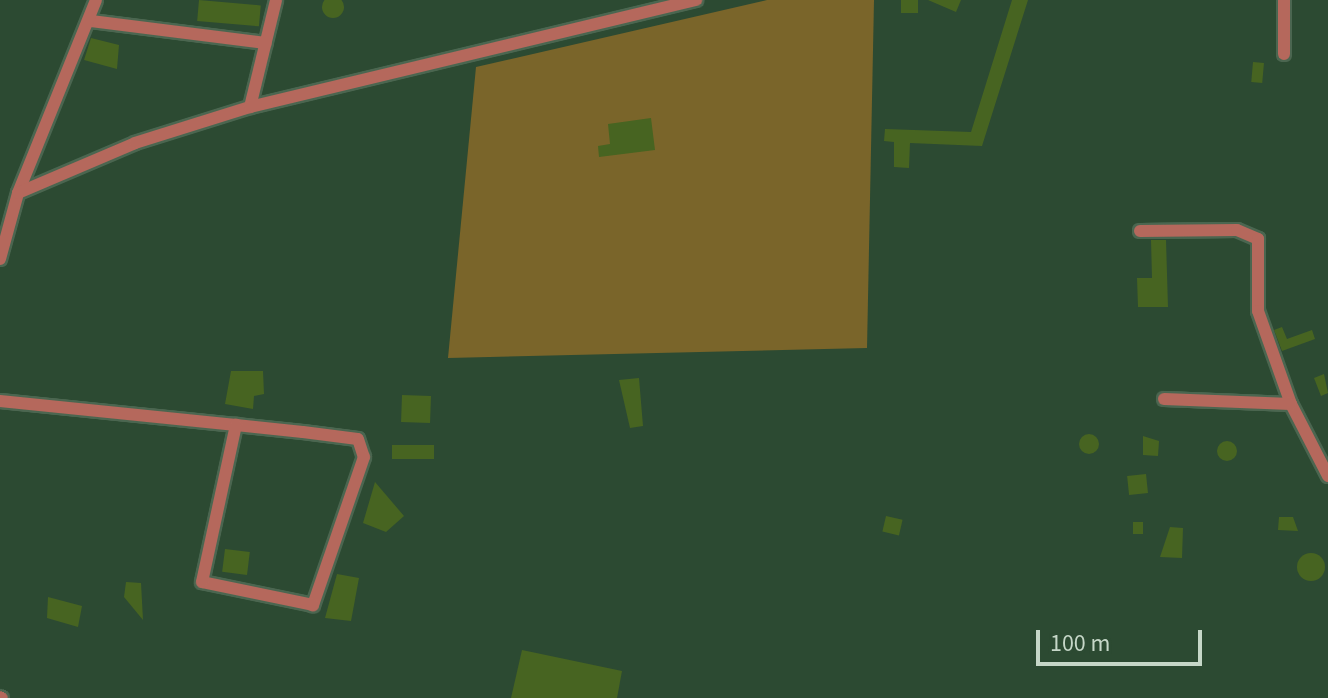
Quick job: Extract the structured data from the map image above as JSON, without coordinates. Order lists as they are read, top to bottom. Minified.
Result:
{"scale_bar":"100 m"}
